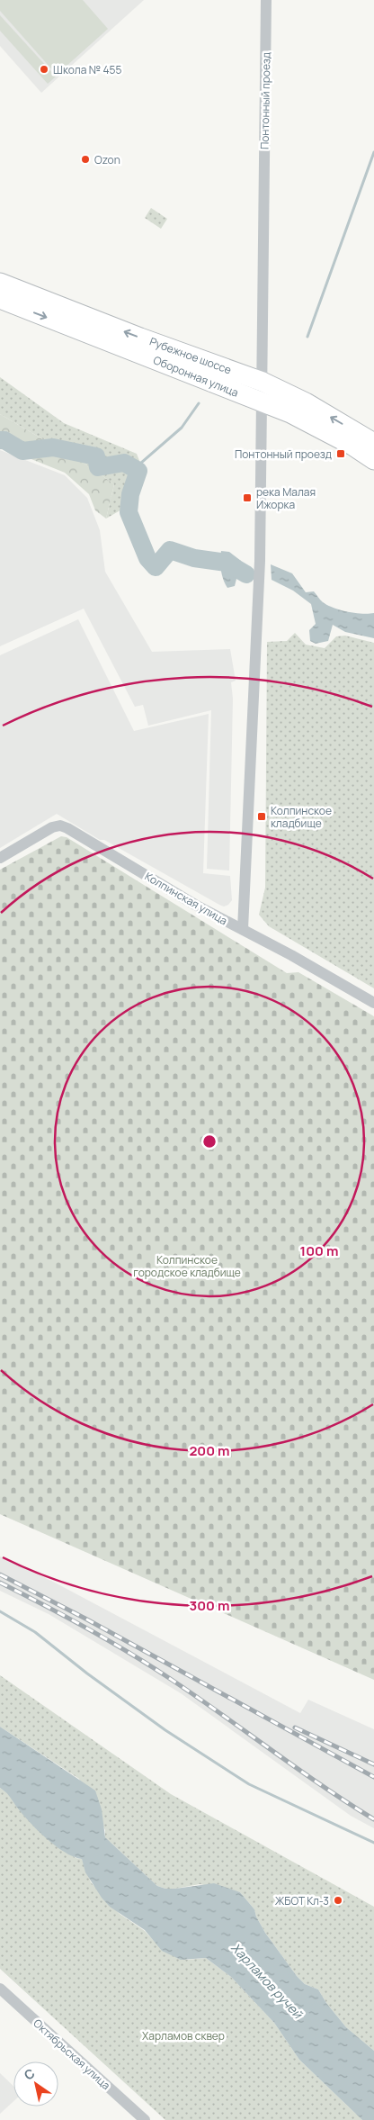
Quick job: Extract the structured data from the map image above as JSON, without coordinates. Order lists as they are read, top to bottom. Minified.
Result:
{"streets":{"main road":["Рубежное шоссе","Оборонная улица"],"street":["Понтонный проезд","Колпинская улица","Октябрьская улица"]},"crossings":[["Понтонный проезд","Рубежное шоссе"],["Понтонный проезд","Оборонная улица"],["Понтонный проезд","Колпинская улица"]],"one_way":["Рубежное шоссе","Оборонная улица"],"water":["Харламов ручей"],"parks":["Колпинское городское кладбище","Харламов сквер"],"places":{"other":["Школа № 455","Ozon","ЖБОТ Кл-3"],"transit":["Понтонный проезд","река Малая Ижорка","Колпинское кладбище"]},"north":"top left","rings":["100 m","200 m","300 m"]}
